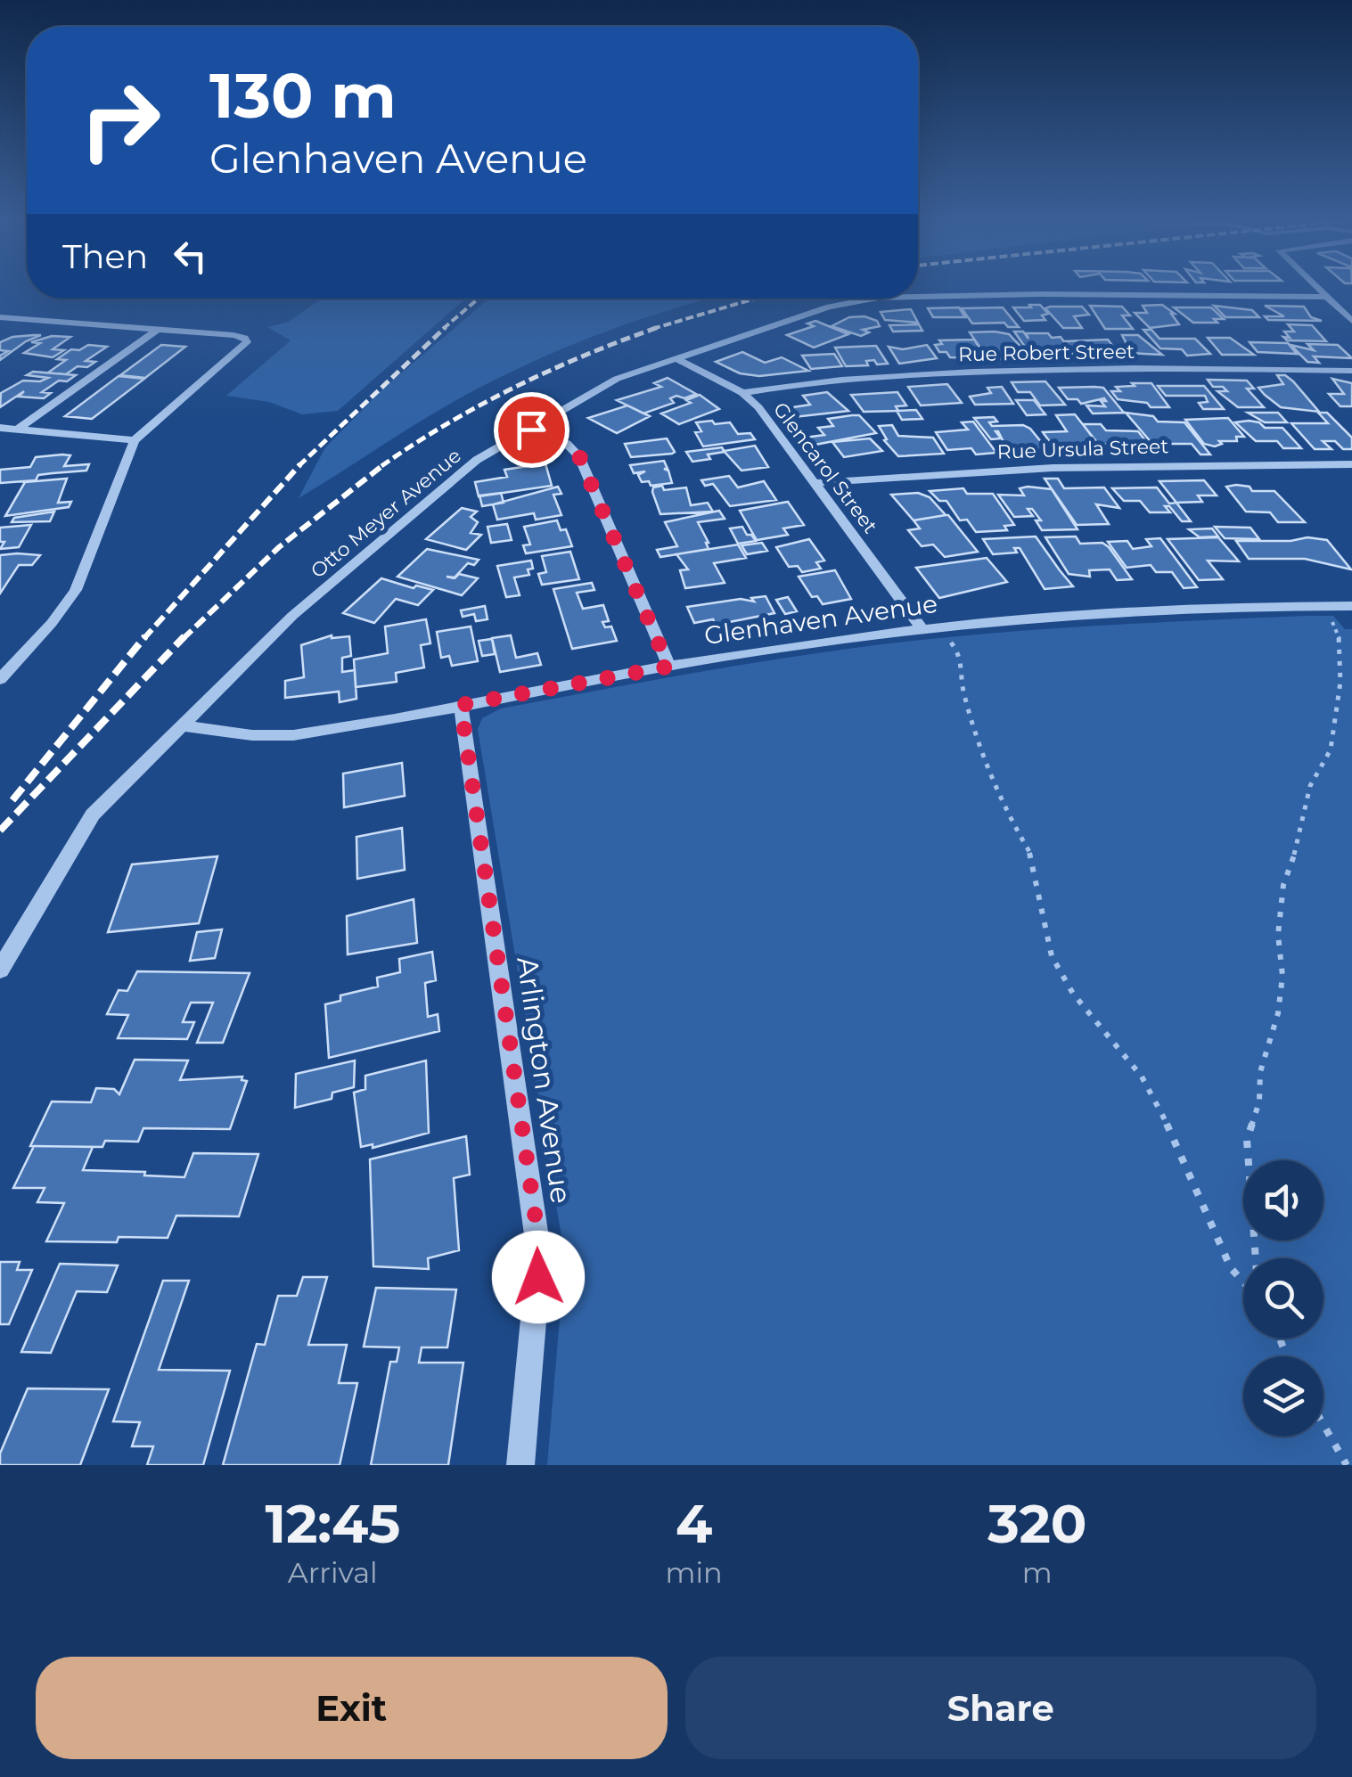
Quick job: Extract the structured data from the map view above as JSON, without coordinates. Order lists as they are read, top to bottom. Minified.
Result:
{"streets":{"street":["Rue Robert Street","Rue Ursula Street","Glencarol Street","Otto Meyer Avenue","Glenhaven Avenue","Arlington Avenue"]},"crossings":[["Rue Robert Street","Glencarol Street"],["Rue Ursula Street","Glencarol Street"],["Glencarol Street","Otto Meyer Avenue"],["Glencarol Street","Glenhaven Avenue"],["Otto Meyer Avenue","Glenhaven Avenue"],["Glenhaven Avenue","Arlington Avenue"]],"page":{"turn":["130 m","Glenhaven Avenue"],"then":"Then","eta":["12:45","Arrival","4","min","320","m"],"buttons":["Exit","Share"]}}
